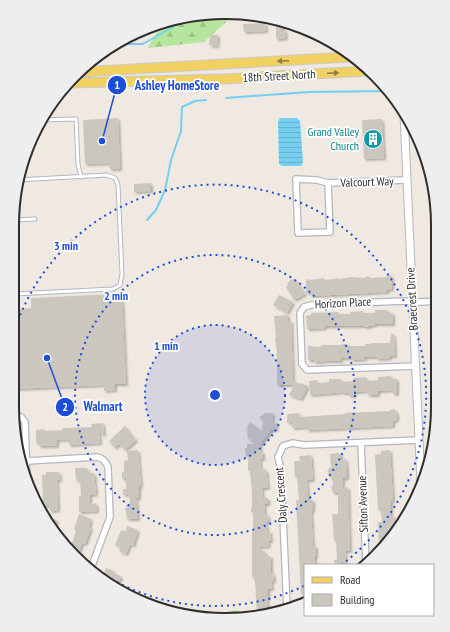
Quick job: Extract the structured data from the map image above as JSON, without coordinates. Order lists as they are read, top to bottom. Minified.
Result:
{"streets":{"main road":["18th Street North"],"street":["Valcourt Way","Braecrest Drive","Horizon Place","Daly Crescent","Sifton Avenue"]},"crossings":[["Valcourt Way","Braecrest Drive"],["Braecrest Drive","Horizon Place"],["Braecrest Drive","Daly Crescent"],["Daly Crescent","Sifton Avenue"]],"places":{"building":["Grand Valley Church"],"other":["Ashley HomeStore","Walmart"]},"legend":["Road","Building"],"rings":["3 min","2 min","1 min"]}
